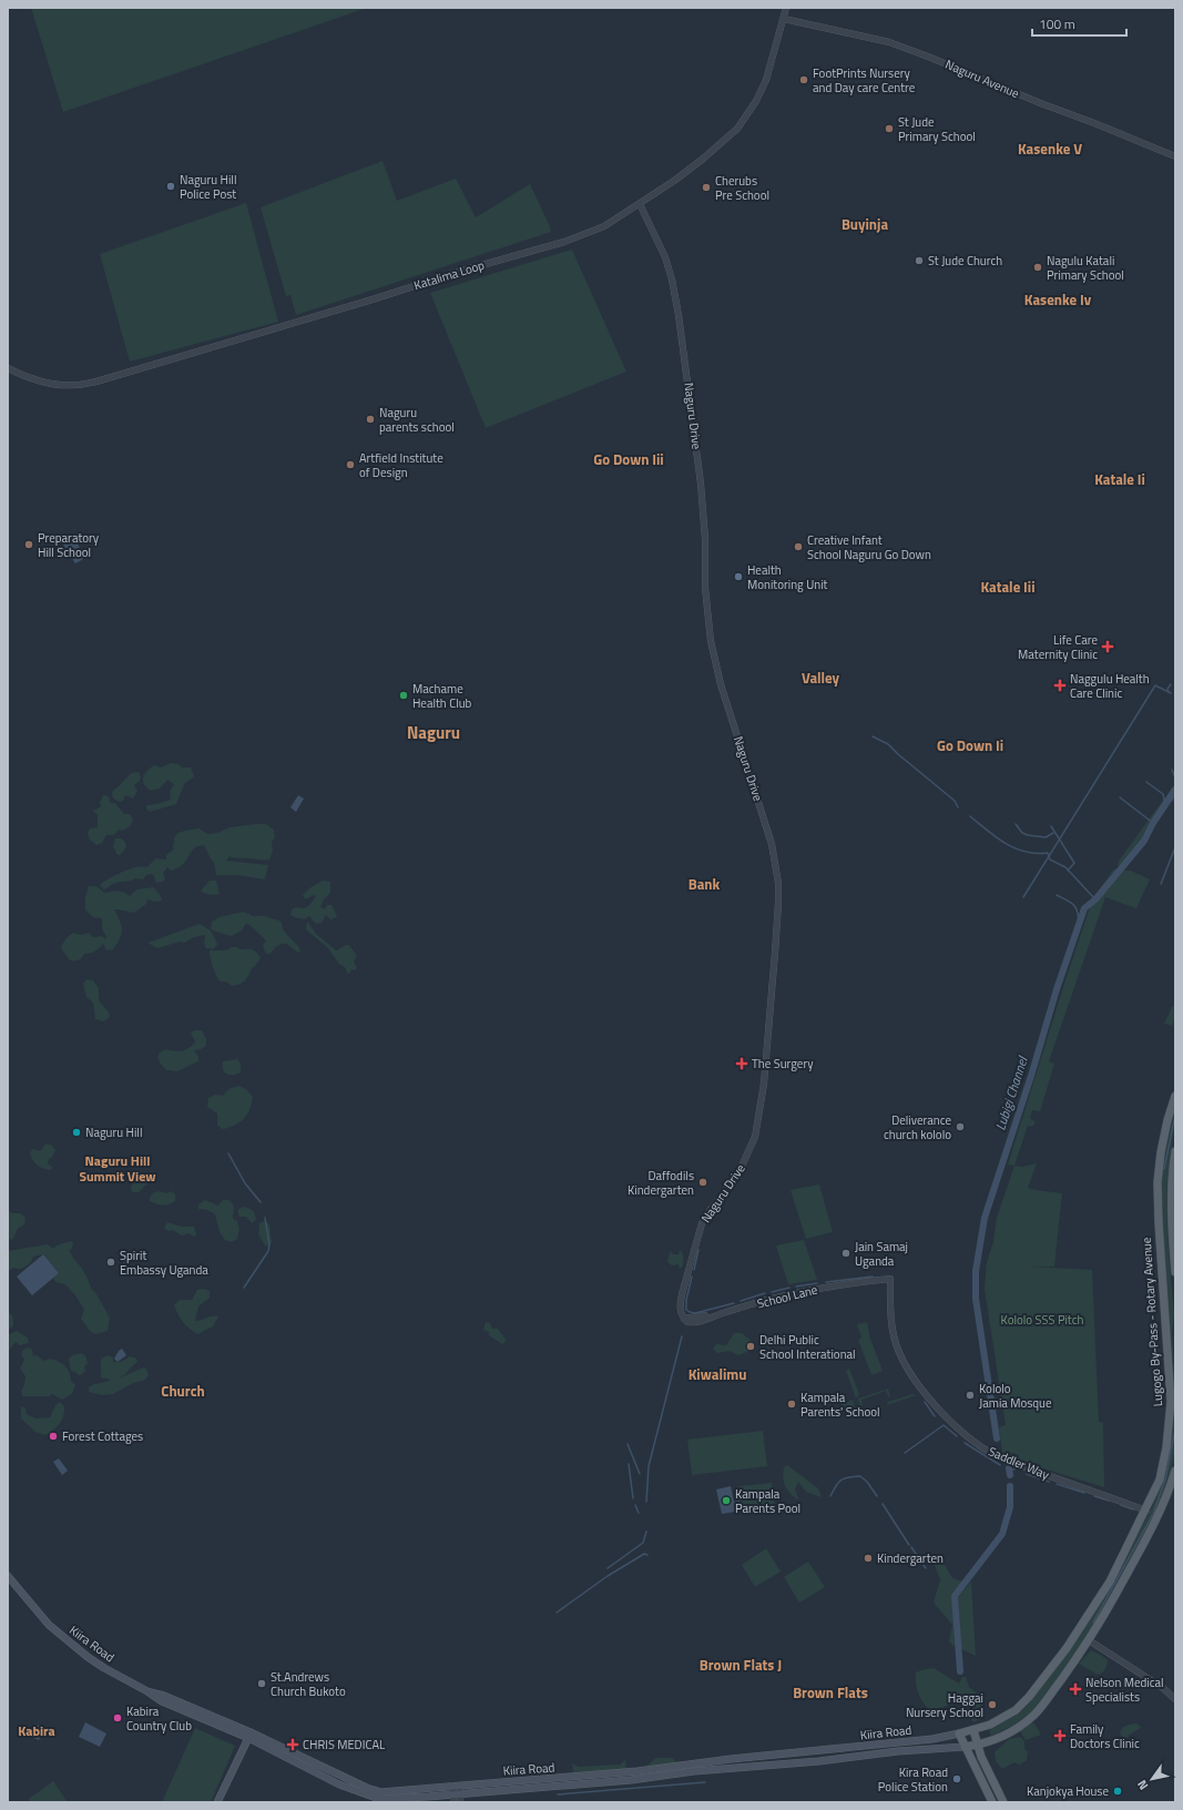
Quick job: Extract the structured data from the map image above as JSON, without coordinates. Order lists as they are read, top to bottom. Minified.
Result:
{"streets":{"main road":["Lugogo By-Pass - Rotary Avenue","Kiira Road"],"street":["Naguru Avenue","Katalima Loop","Naguru Drive","School Lane","Saddler Way"]},"crossings":[["Naguru Avenue","Katalima Loop"],["Katalima Loop","Naguru Drive"],["Naguru Drive","School Lane"],["School Lane","Saddler Way"],["Lugogo By-Pass - Rotary Avenue","Saddler Way"],["Lugogo By-Pass - Rotary Avenue","Kiira Road"]],"districts":["Kasenke V","Buyinja","Kasenke Iv","Go Down Iii","Katale Ii","Katale Iii","Valley","Naguru","Go Down Ii","Bank","Naguru Hill Summit View","Kiwalimu","Church","Brown Flats J","Brown Flats","Kabira"],"water":["Lubigi Channel"],"parks":["Kololo SSS Pitch"],"places":{"other":["FootPrints Nursery and Day care Centre","St Jude Primary School","Naguru Hill Police Post","Cherubs Pre School","St Jude Church","Nagulu Katali Primary School","Naguru parents school","Artfield Institute of Design","Preparatory Hill School","Creative Infant School Naguru Go Down","Health Monitoring Unit","Machame Health Club","Deliverance church kololo","Naguru Hill","Daffodils Kindergarten","Jain Samaj Uganda","Spirit Embassy Uganda","Delhi Public School Interational","Kololo Jamia Mosque","Kampala Parents' School","Forest Cottages","Kampala Parents Pool","Kindergarten","St.Andrews Church Bukoto","Haggai Nursery School","Kabira Country Club","Kira Road Police Station","Kanjokya House"],"health":["Life Care Maternity Clinic","Naggulu Health Care Clinic","The Surgery","Nelson Medical Specialists","Family Doctors Clinic","CHRIS MEDICAL"]},"scale_bar":"100 m","north":"bottom left"}
